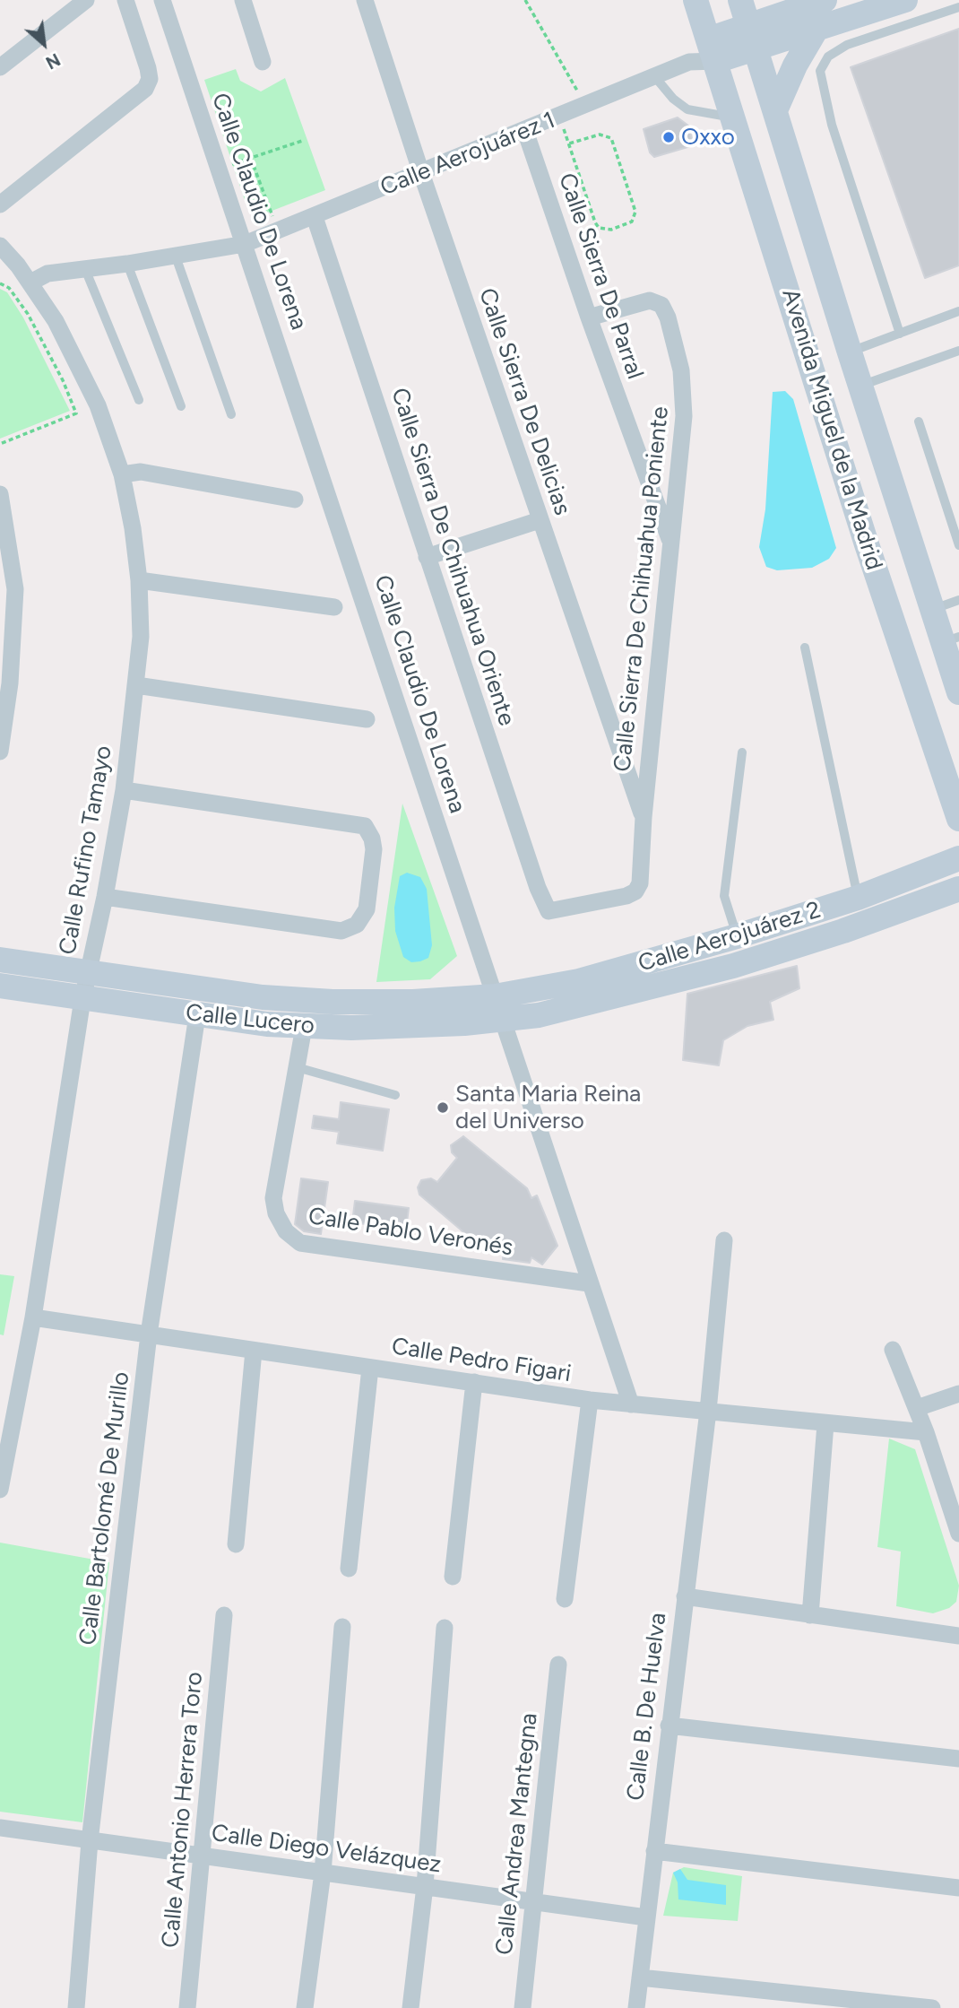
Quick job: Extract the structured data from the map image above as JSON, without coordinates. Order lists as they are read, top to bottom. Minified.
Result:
{"streets":{"street":["Calle Aerojuárez 1","Calle Claudio De Lorena","Calle Sierra De Parral","Calle Sierra De Delicias","Avenida Miguel de la Madrid","Calle Sierra De Chihuahua Oriente","Calle Sierra De Chihuahua Poniente","Calle Rufino Tamayo","Calle Aerojuárez 2","Calle Lucero","Calle Pablo Veronés","Calle Pedro Figari","Calle Bartolomé De Murillo","Calle B. De Huelva","Calle Antonio Herrera Toro","Calle Andrea Mantegna","Calle Diego Velázquez"]},"crossings":[["Calle Aerojuárez 1","Calle Claudio De Lorena"],["Calle Aerojuárez 1","Calle Sierra De Parral"],["Calle Aerojuárez 1","Calle Sierra De Delicias"],["Calle Aerojuárez 1","Avenida Miguel de la Madrid"],["Calle Aerojuárez 1","Calle Sierra De Chihuahua Oriente"],["Calle Aerojuárez 1","Calle Rufino Tamayo"],["Calle Claudio De Lorena","Calle Aerojuárez 2"],["Calle Claudio De Lorena","Calle Lucero"],["Calle Claudio De Lorena","Calle Pablo Veronés"],["Calle Claudio De Lorena","Calle Pedro Figari"],["Calle Sierra De Parral","Calle Sierra De Chihuahua Poniente"],["Calle Sierra De Delicias","Calle Sierra De Chihuahua Poniente"],["Calle Sierra De Chihuahua Oriente","Calle Sierra De Chihuahua Poniente"],["Calle Rufino Tamayo","Calle Lucero"],["Calle Rufino Tamayo","Calle Pedro Figari"],["Calle Aerojuárez 2","Calle Lucero"],["Calle Lucero","Calle Pablo Veronés"],["Calle Lucero","Calle Bartolomé De Murillo"],["Calle Pedro Figari","Calle Bartolomé De Murillo"],["Calle Pedro Figari","Calle B. De Huelva"],["Calle Bartolomé De Murillo","Calle Diego Velázquez"],["Calle B. De Huelva","Calle Diego Velázquez"],["Calle Antonio Herrera Toro","Calle Diego Velázquez"],["Calle Andrea Mantegna","Calle Diego Velázquez"]],"places":["Oxxo","Santa Maria Reina del Universo"],"north":"bottom right"}
